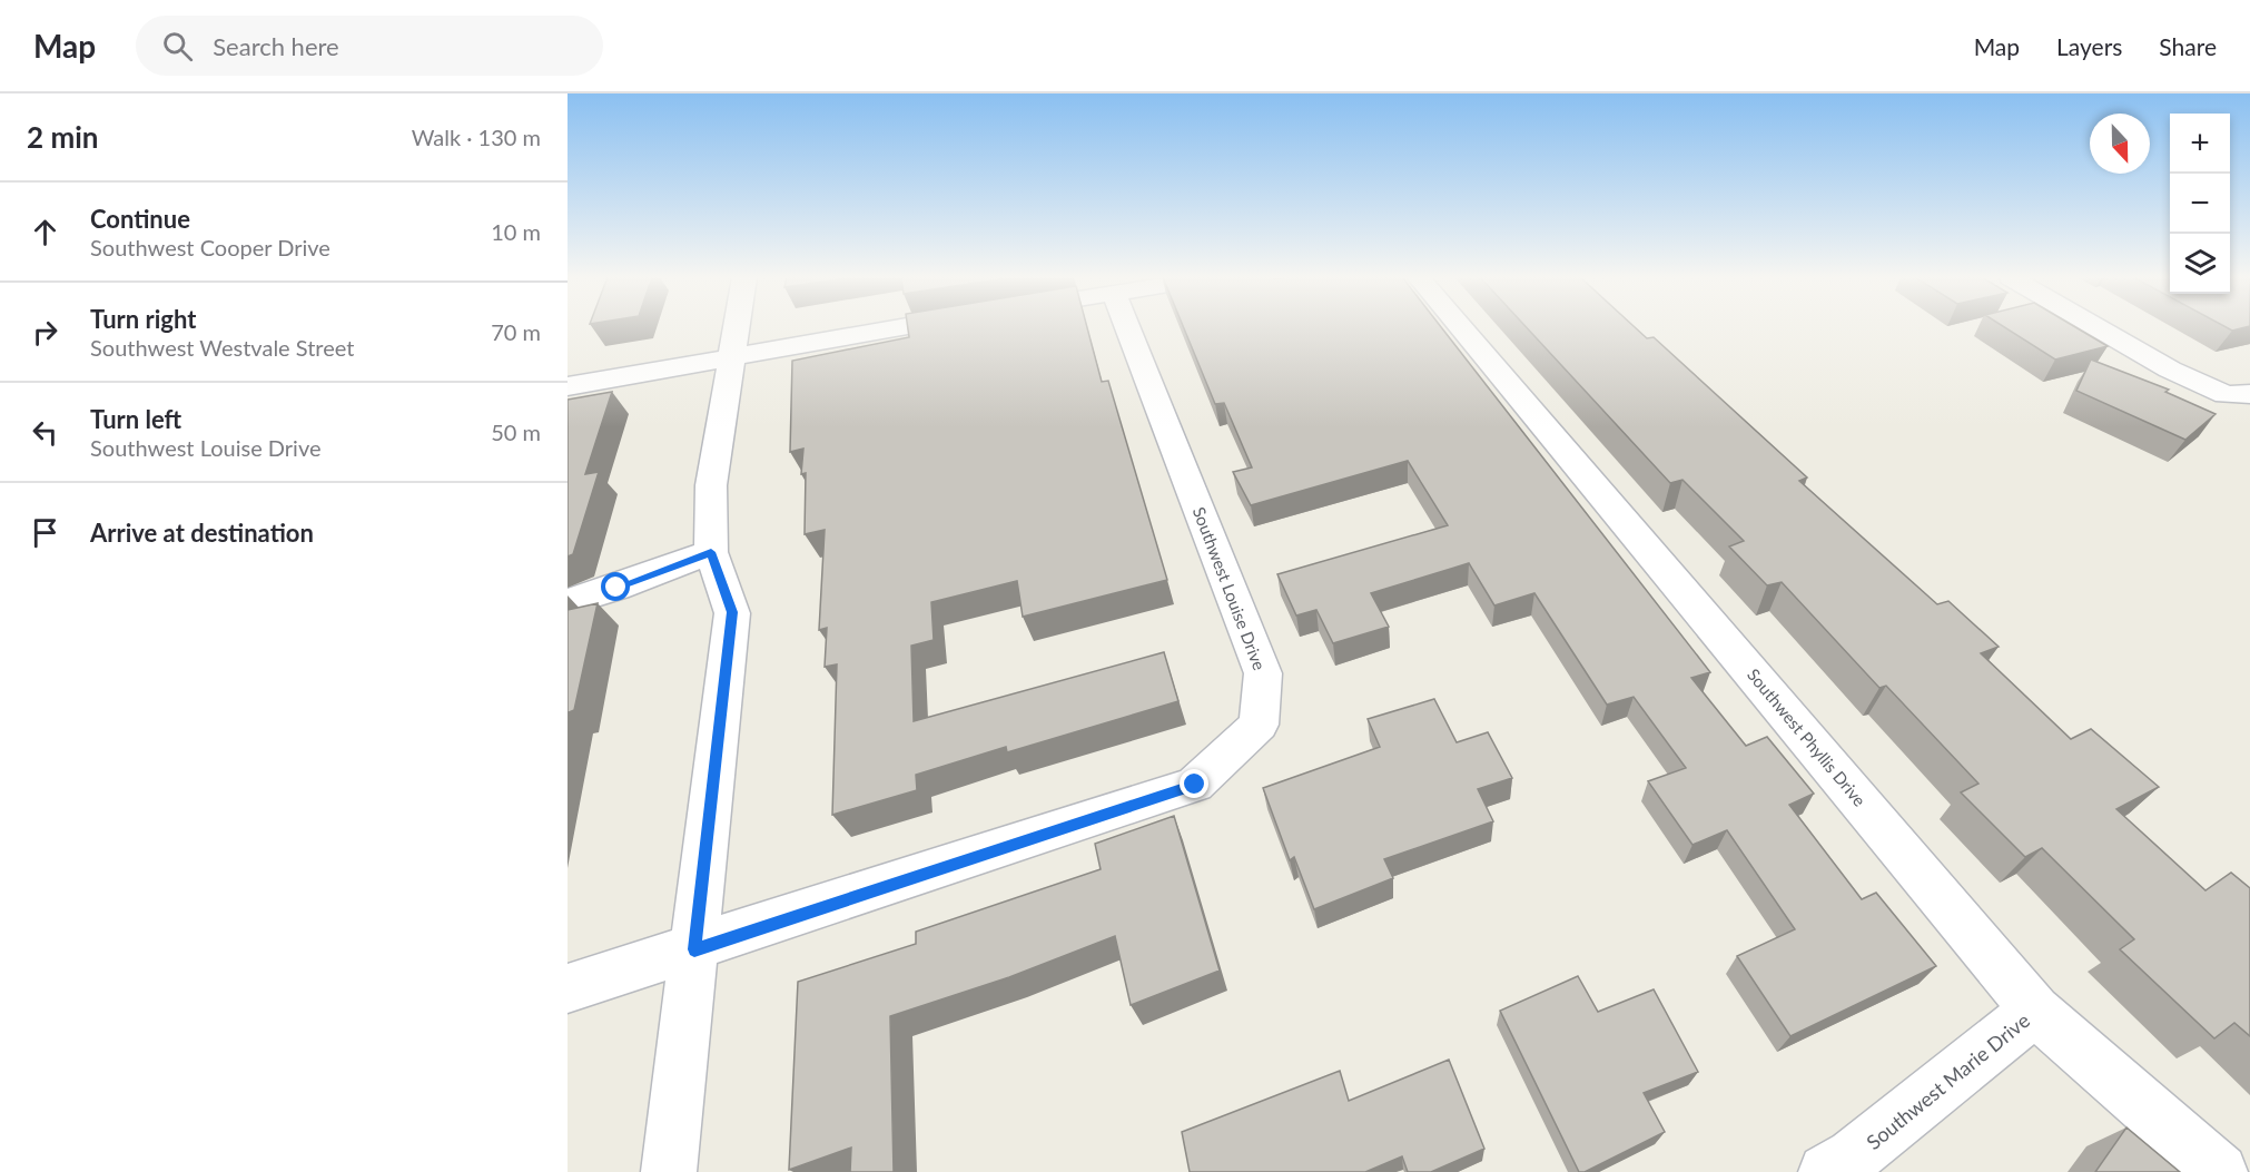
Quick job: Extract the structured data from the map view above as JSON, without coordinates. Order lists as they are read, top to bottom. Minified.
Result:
{"streets":{"street":["Southwest Louise Drive","Southwest Phyllis Drive","Southwest Marie Drive"]},"crossings":[["Southwest Phyllis Drive","Southwest Marie Drive"]],"north":"bottom","page":{"header":"Map","search":"Search here","nav":["Map","Layers","Share"],"heading":["2 min","Walk · 130 m"],"map_buttons":["+","−"],"list":[["Continue","Southwest Cooper Drive","10 m"],["Turn right","Southwest Westvale Street","70 m"],["Turn left","Southwest Louise Drive","50 m"],"Arrive at destination"]}}
